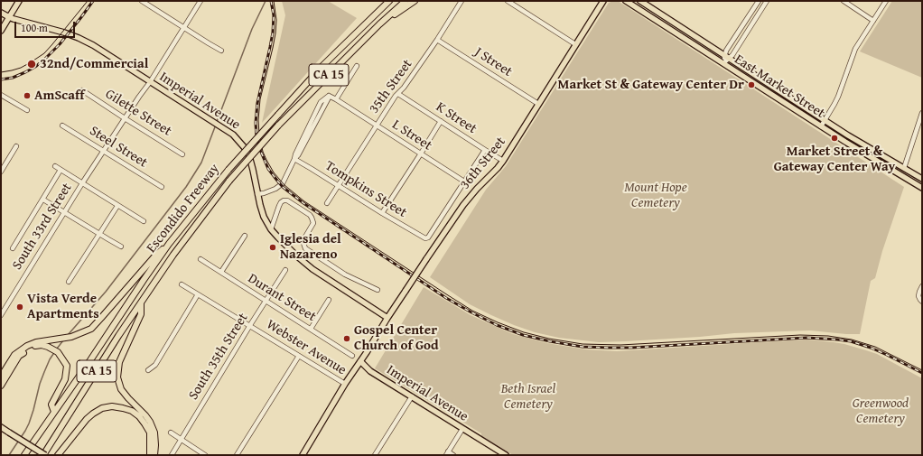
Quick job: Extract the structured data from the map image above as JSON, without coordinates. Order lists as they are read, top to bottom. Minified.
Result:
{"streets":{"highway":["CA 15","Escondido Freeway"],"main road":["East Market Street","Imperial Avenue","36th Street"],"street":["J Street","35th Street","Gilette Street","K Street","L Street","Steel Street","Tompkins Street","South 33rd Street","Durant Street","Webster Avenue","South 35th Street"]},"crossings":[["J Street","35th Street"],["J Street","36th Street"],["35th Street","K Street"],["35th Street","L Street"],["35th Street","Tompkins Street"],["Imperial Avenue","36th Street"],["Imperial Avenue","South 33rd Street"],["Gilette Street","South 33rd Street"],["K Street","36th Street"],["L Street","36th Street"],["L Street","Tompkins Street"],["Steel Street","South 33rd Street"],["36th Street","Tompkins Street"],["Durant Street","South 35th Street"],["Webster Avenue","South 35th Street"]],"parks":["Mount Hope Cemetery","Beth Israel Cemetery","Greenwood Cemetery"],"places":["32nd/Commercial","Market St & Gateway Center Dr","AmScaff","Market Street & Gateway Center Way","Iglesia del Nazareno","Vista Verde Apartments","Gospel Center Church of God"],"scale_bar":"100 m"}
